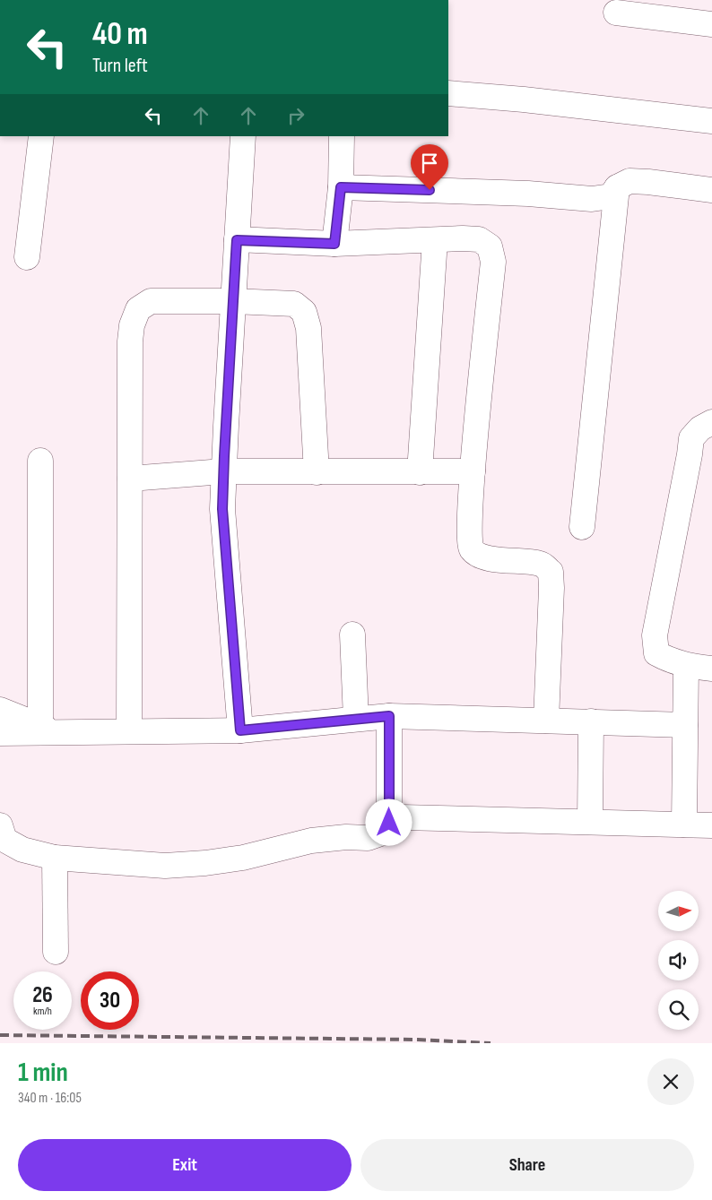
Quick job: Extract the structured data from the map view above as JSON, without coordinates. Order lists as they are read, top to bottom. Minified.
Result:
{"north":"right","page":{"turn":["40 m","Turn left"],"speed":"26 km/h","limit":"30","heading":["1 min","340 m · 16:05"],"buttons":["Exit","Share"]}}
